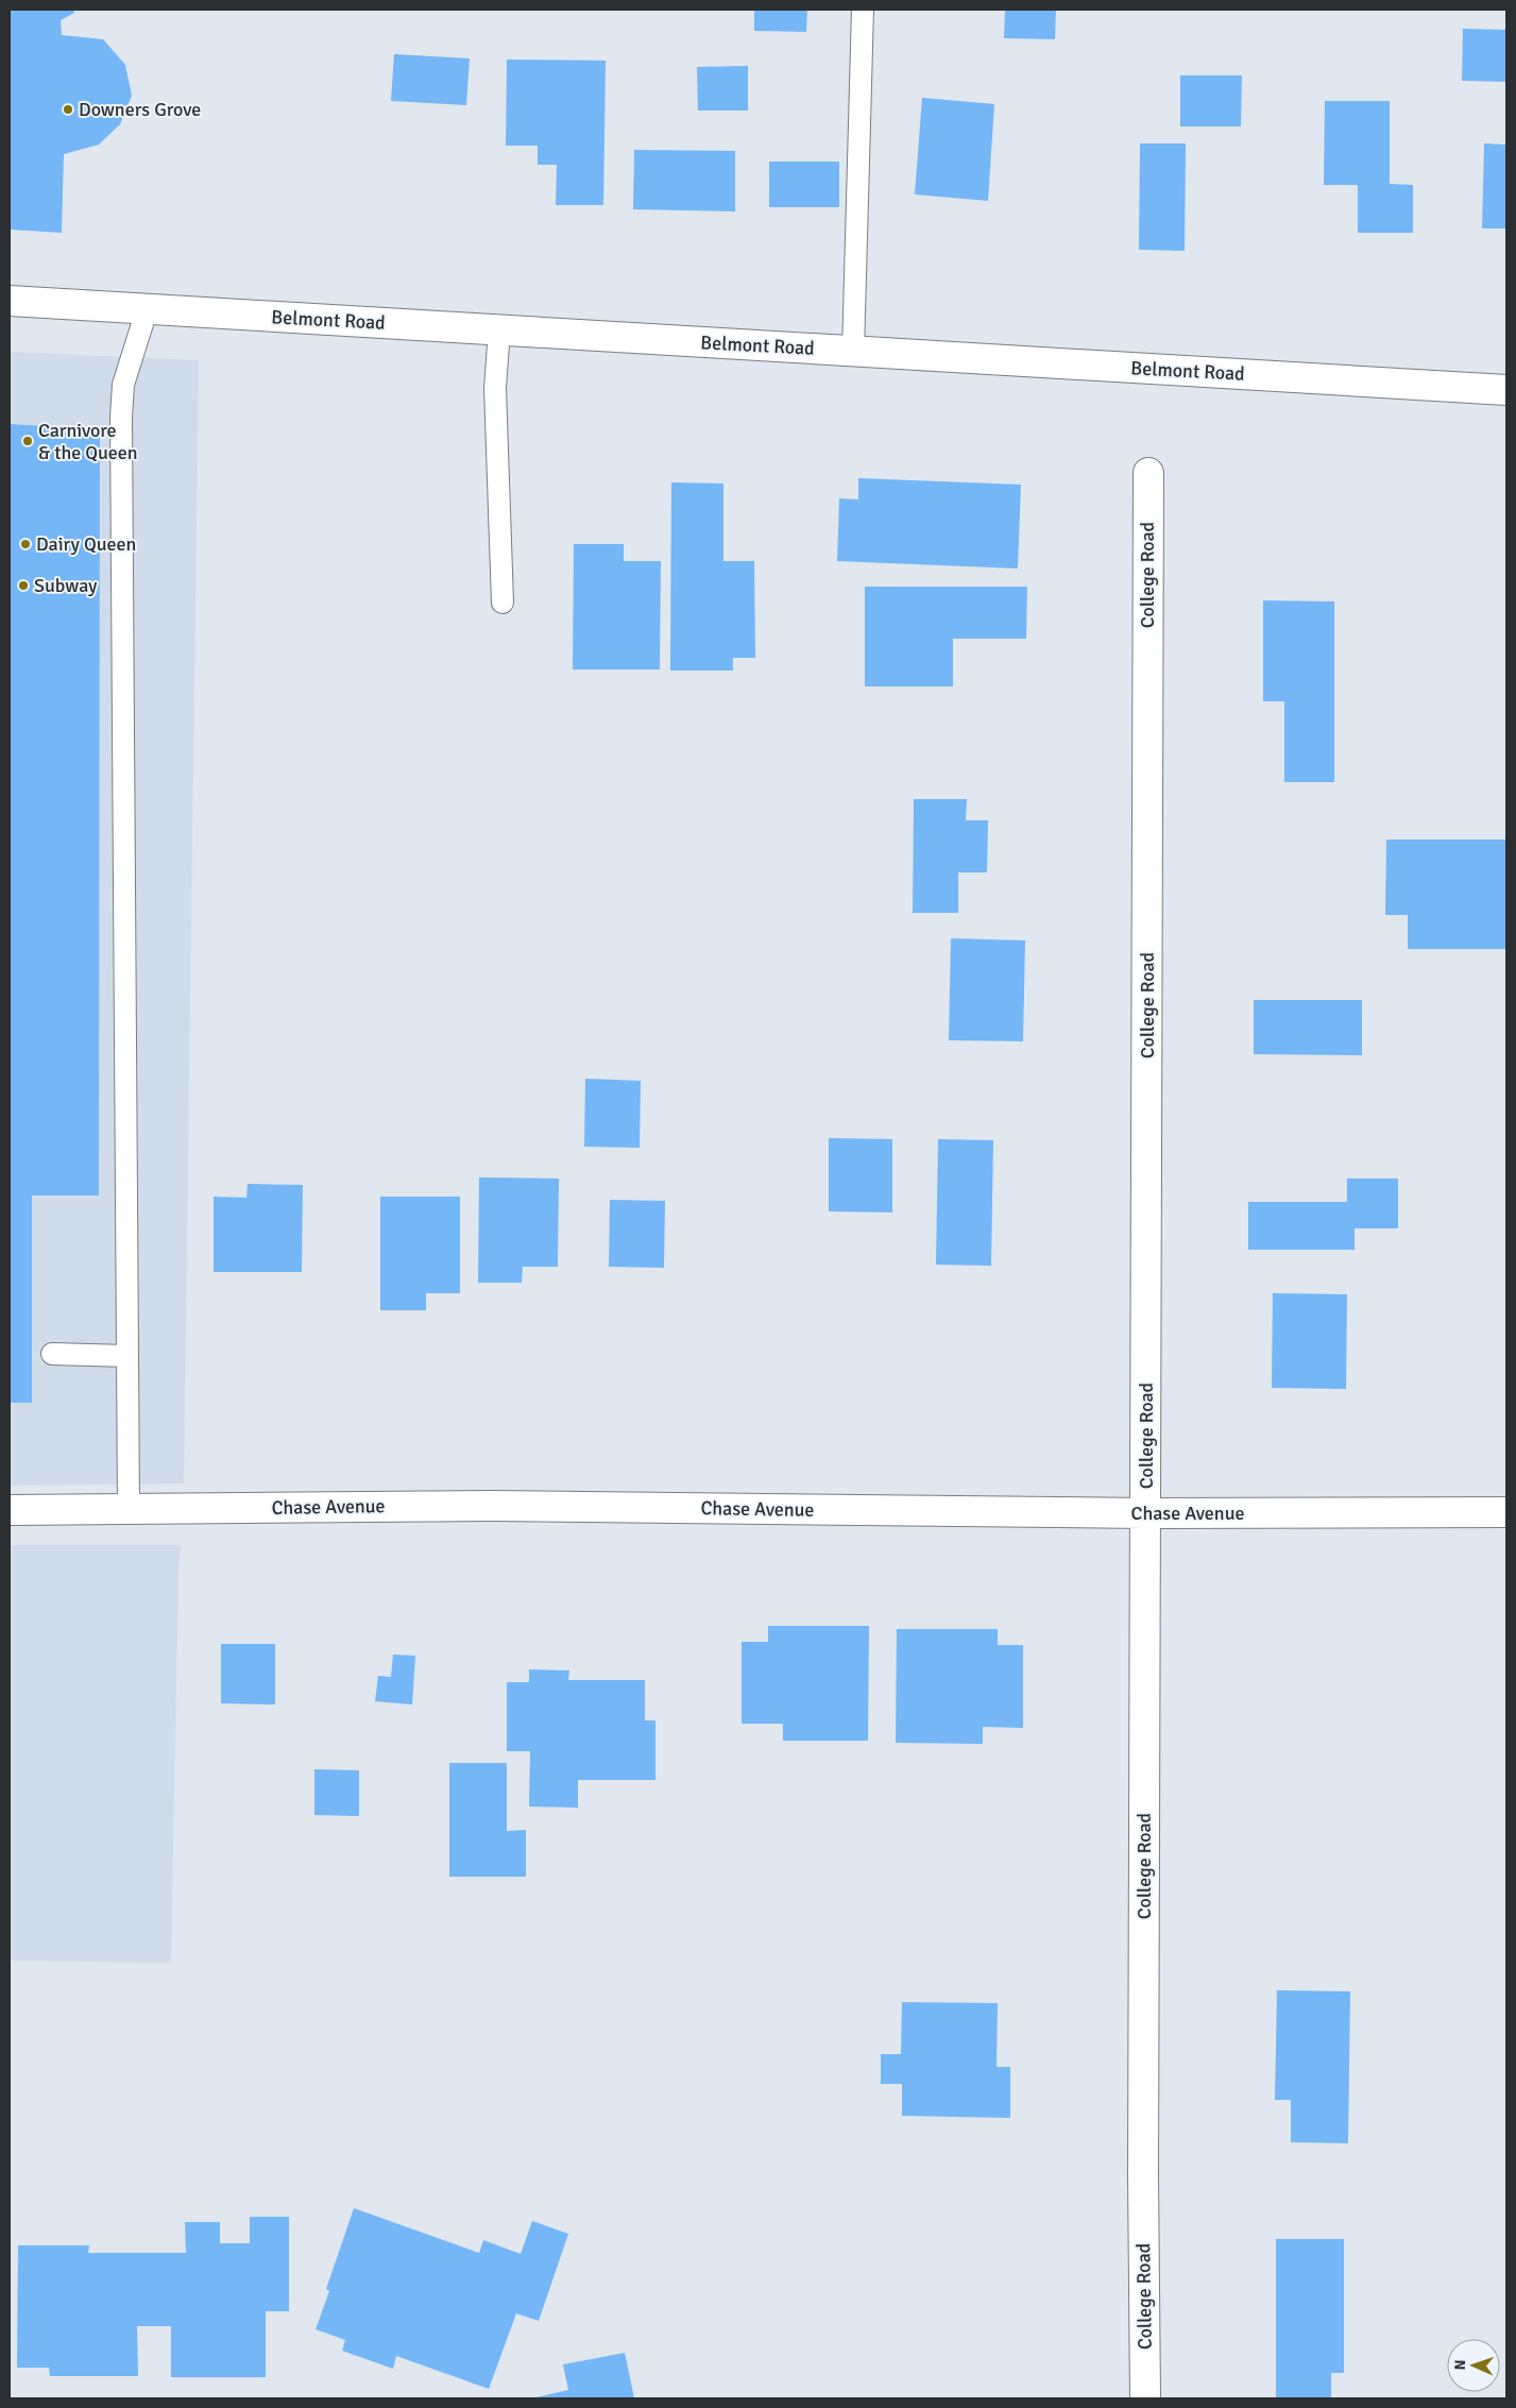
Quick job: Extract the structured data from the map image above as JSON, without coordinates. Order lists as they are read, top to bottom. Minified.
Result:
{"streets":{"street":["Belmont Road","College Road","Chase Avenue"]},"crossings":[["College Road","Chase Avenue"]],"places":["Downers Grove","Carnivore & the Queen","Dairy Queen","Subway"],"north":"left"}
